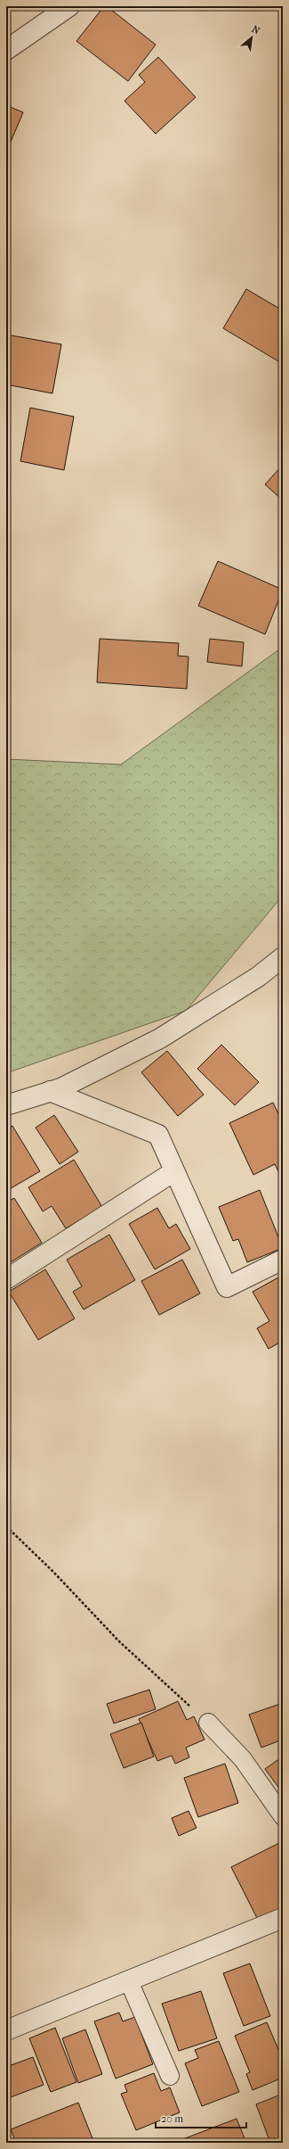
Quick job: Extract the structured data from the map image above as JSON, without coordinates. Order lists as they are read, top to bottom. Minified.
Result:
{"scale_bar":"20 m","north":"top right"}
